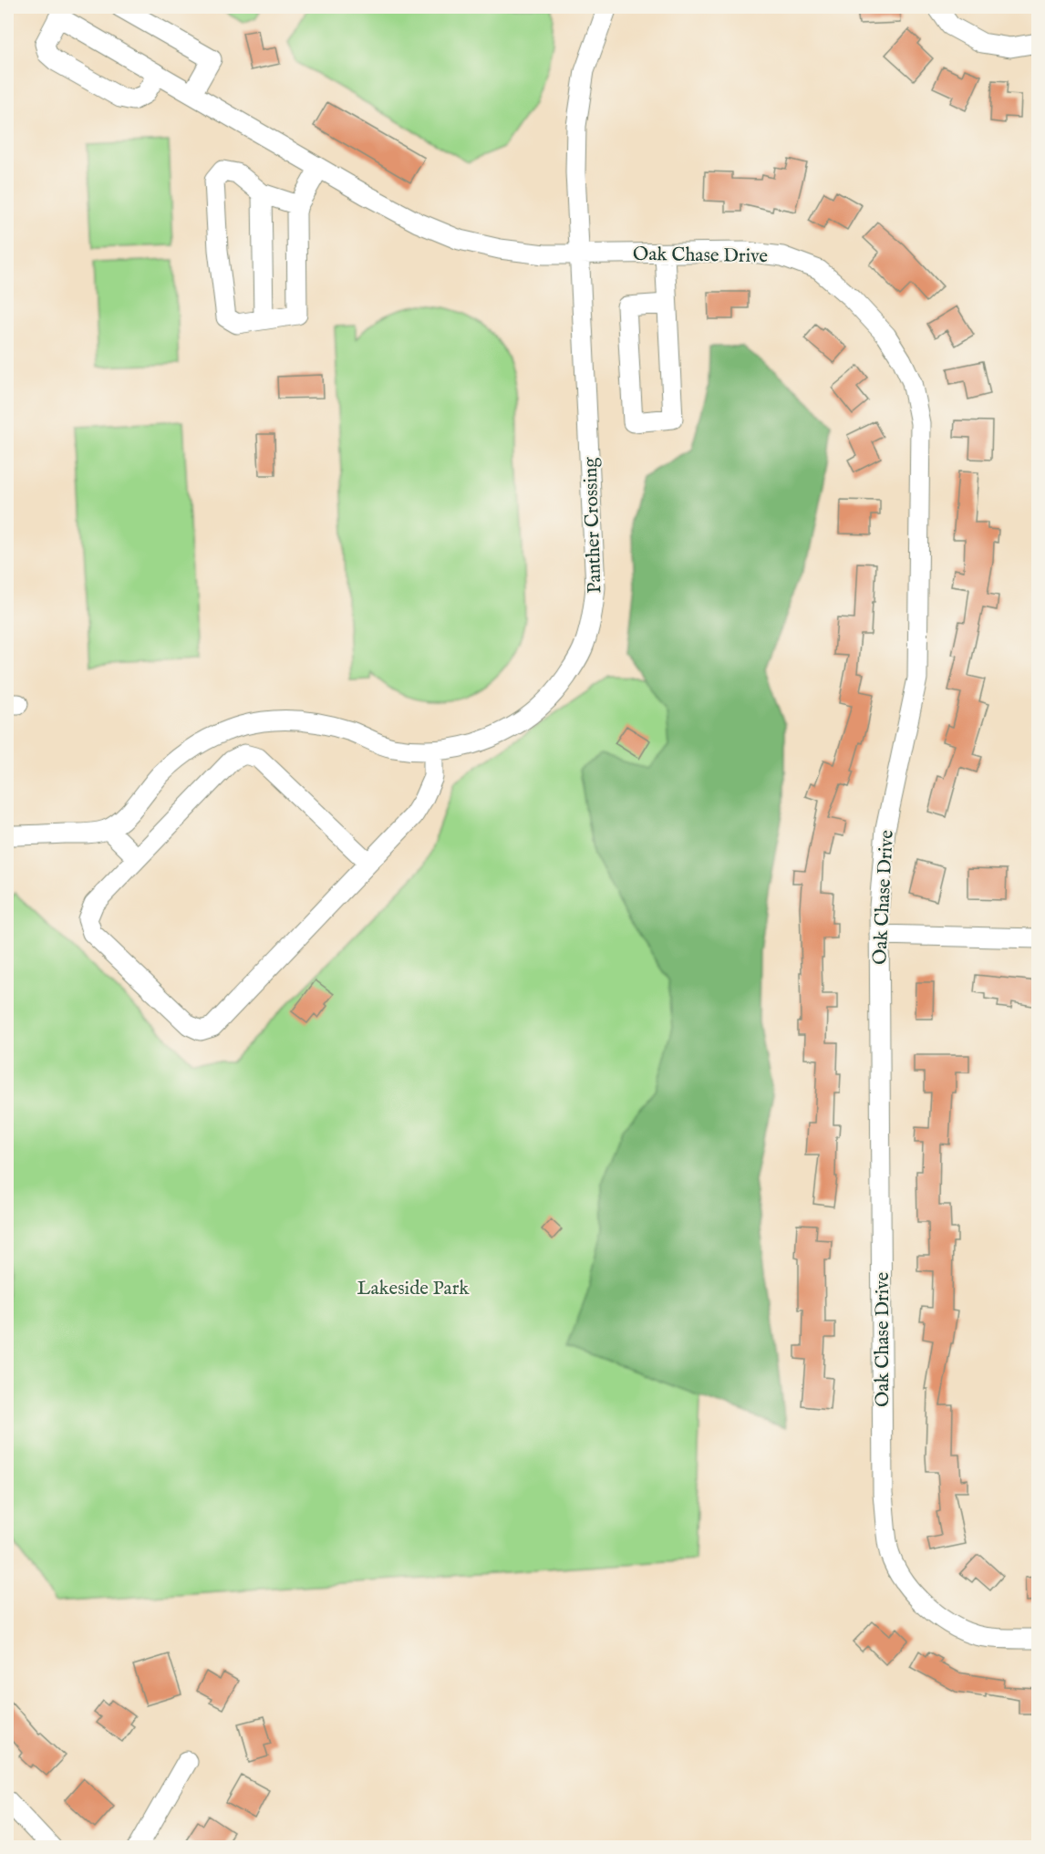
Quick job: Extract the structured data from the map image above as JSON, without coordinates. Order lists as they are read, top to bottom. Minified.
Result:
{"streets":{"street":["Oak Chase Drive","Panther Crossing"]},"crossings":[["Oak Chase Drive","Panther Crossing"]],"parks":["Lakeside Park"]}
